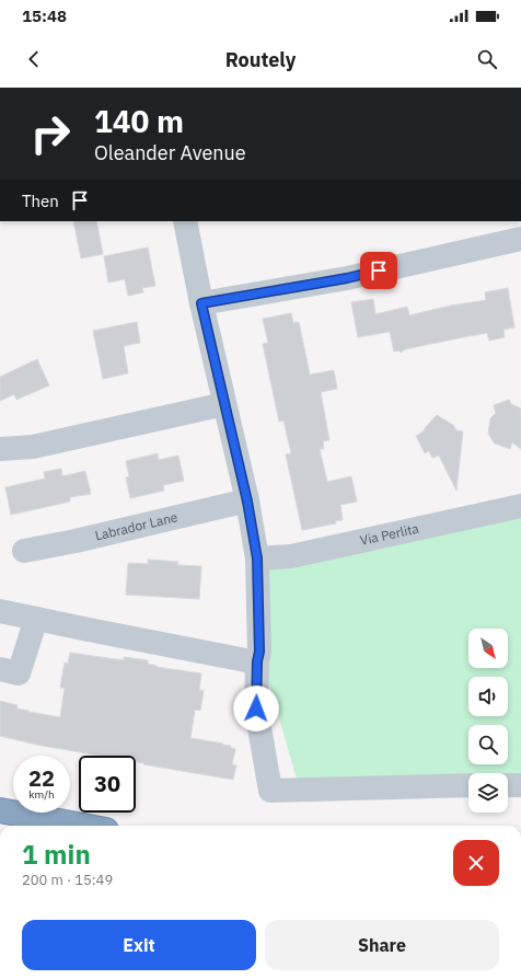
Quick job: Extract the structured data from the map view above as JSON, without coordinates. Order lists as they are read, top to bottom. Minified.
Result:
{"streets":{"street":["Labrador Lane","Via Perlita"]},"north":"bottom right","page":{"status":"15:48","header":"Routely","turn":["140 m","Oleander Avenue"],"then":"Then","speed":"22 km/h","limit":"30","heading":["1 min","200 m · 15:49"],"buttons":["Exit","Share"]}}
